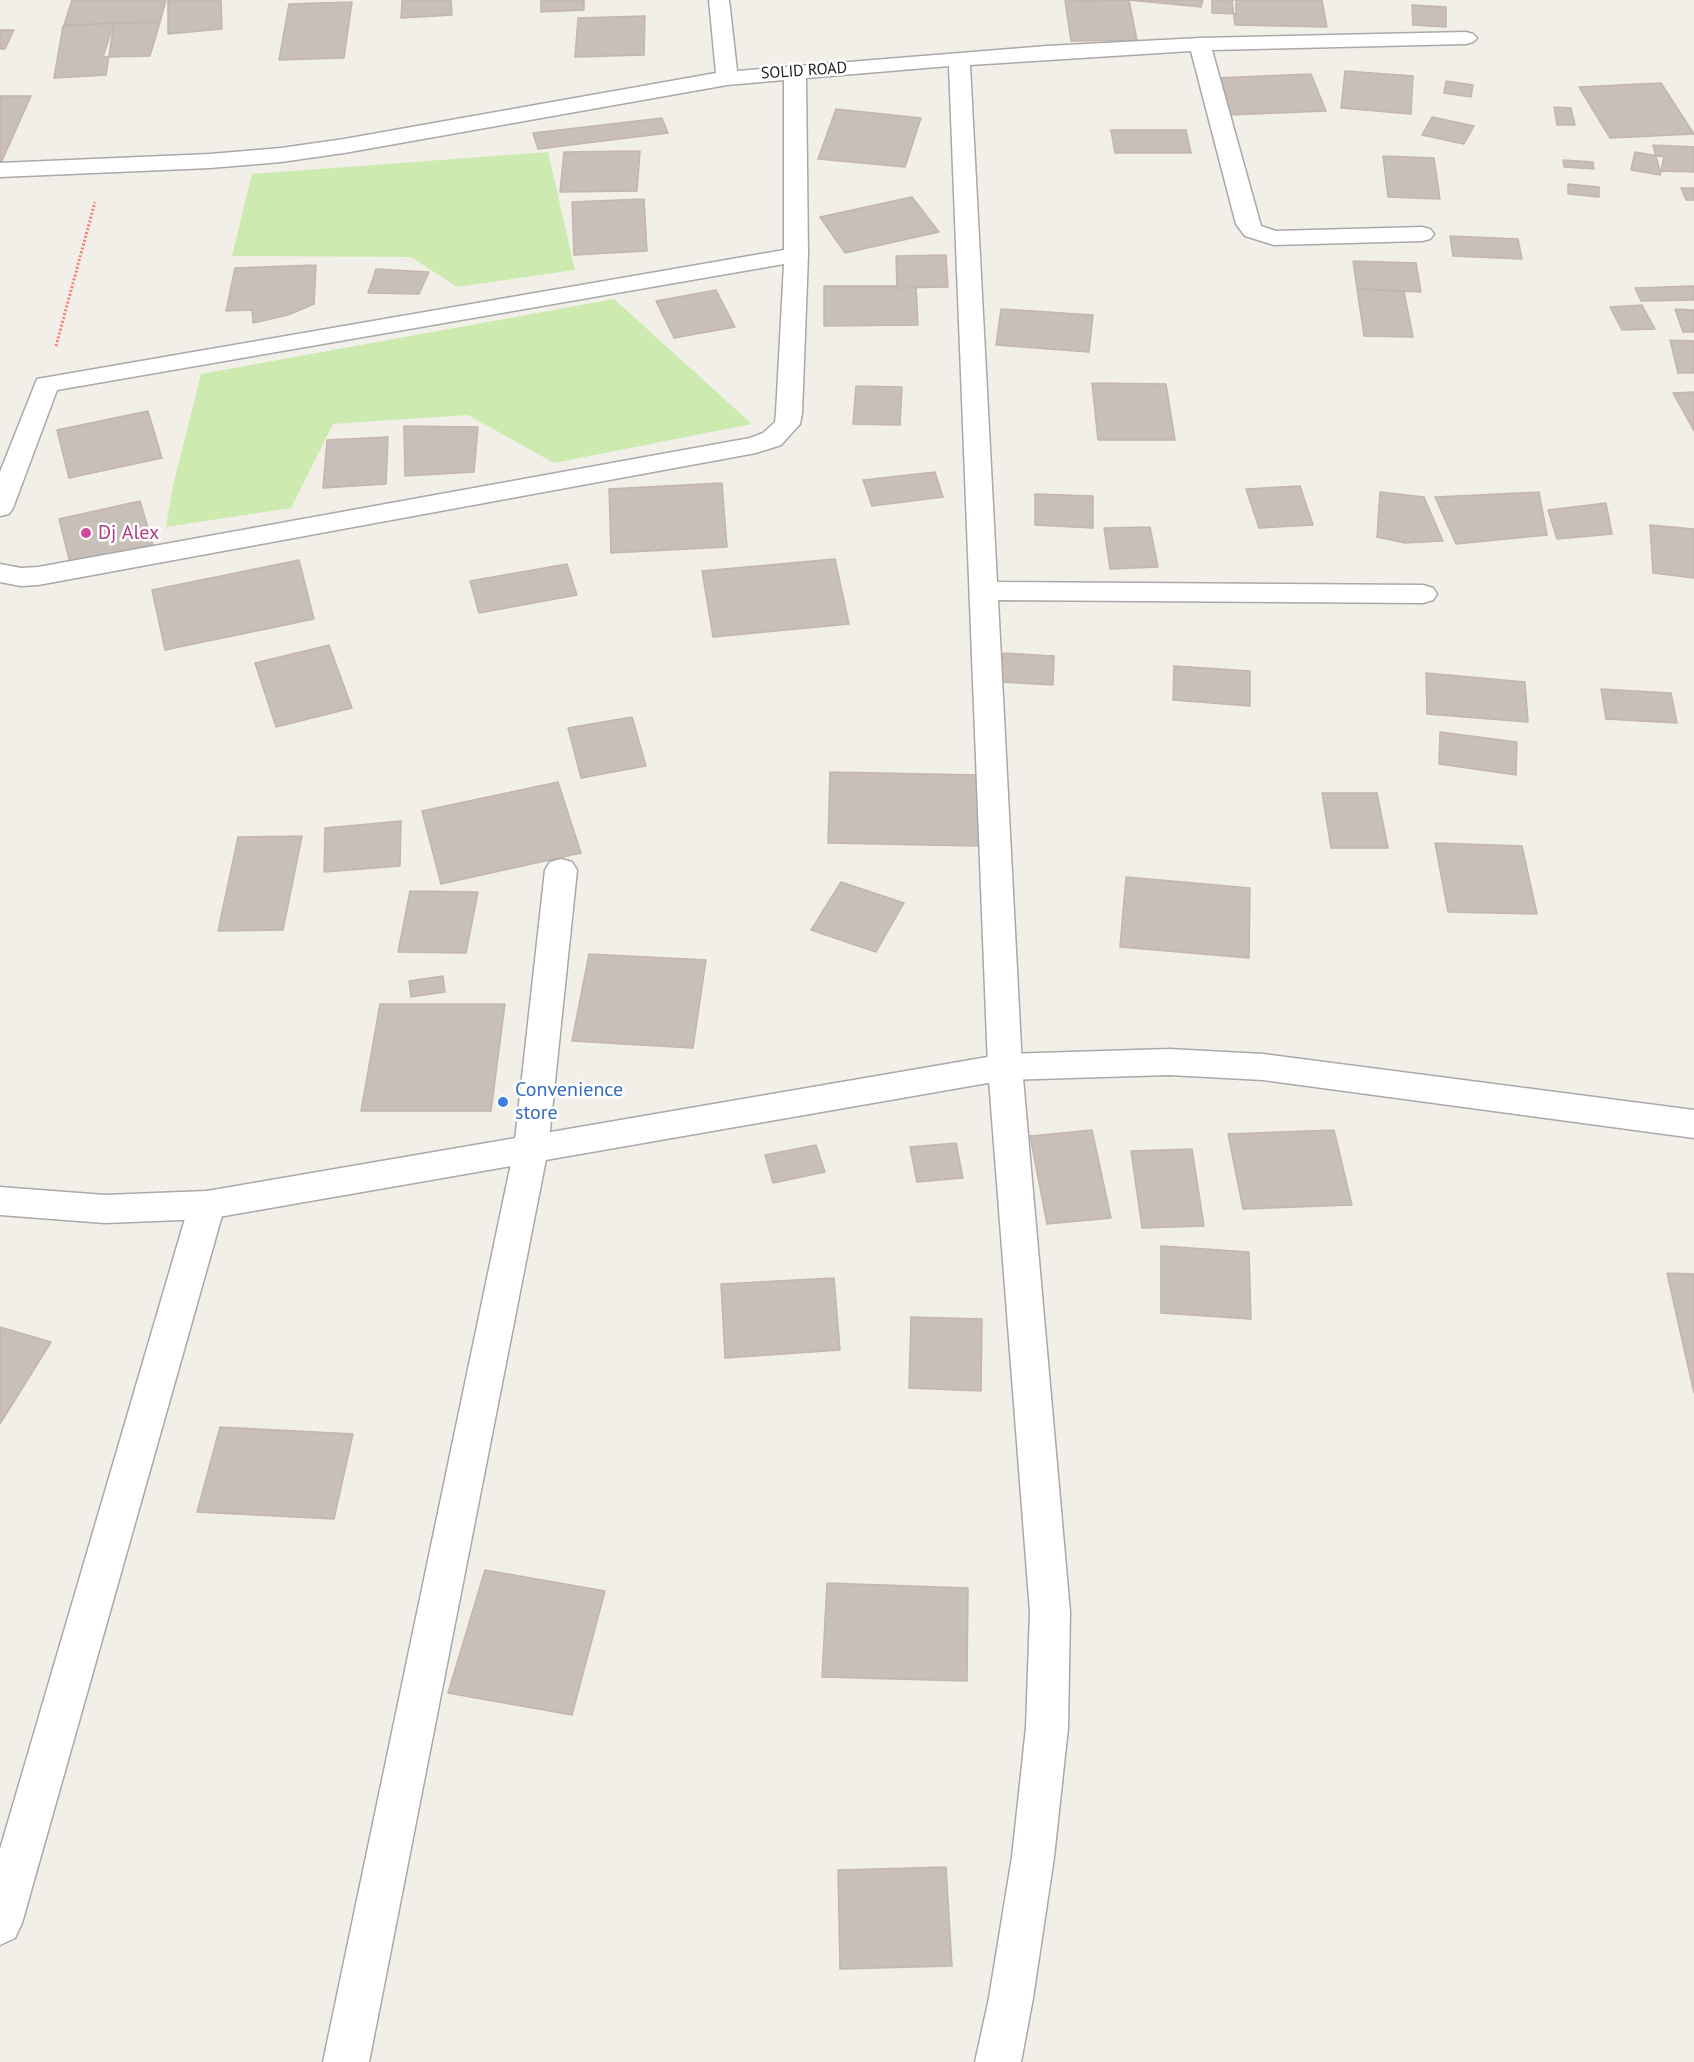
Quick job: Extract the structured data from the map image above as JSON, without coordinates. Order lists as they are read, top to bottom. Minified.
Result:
{"streets":{"street":["SOLID ROAD"]},"places":["Dj Alex","Convenience store"]}
